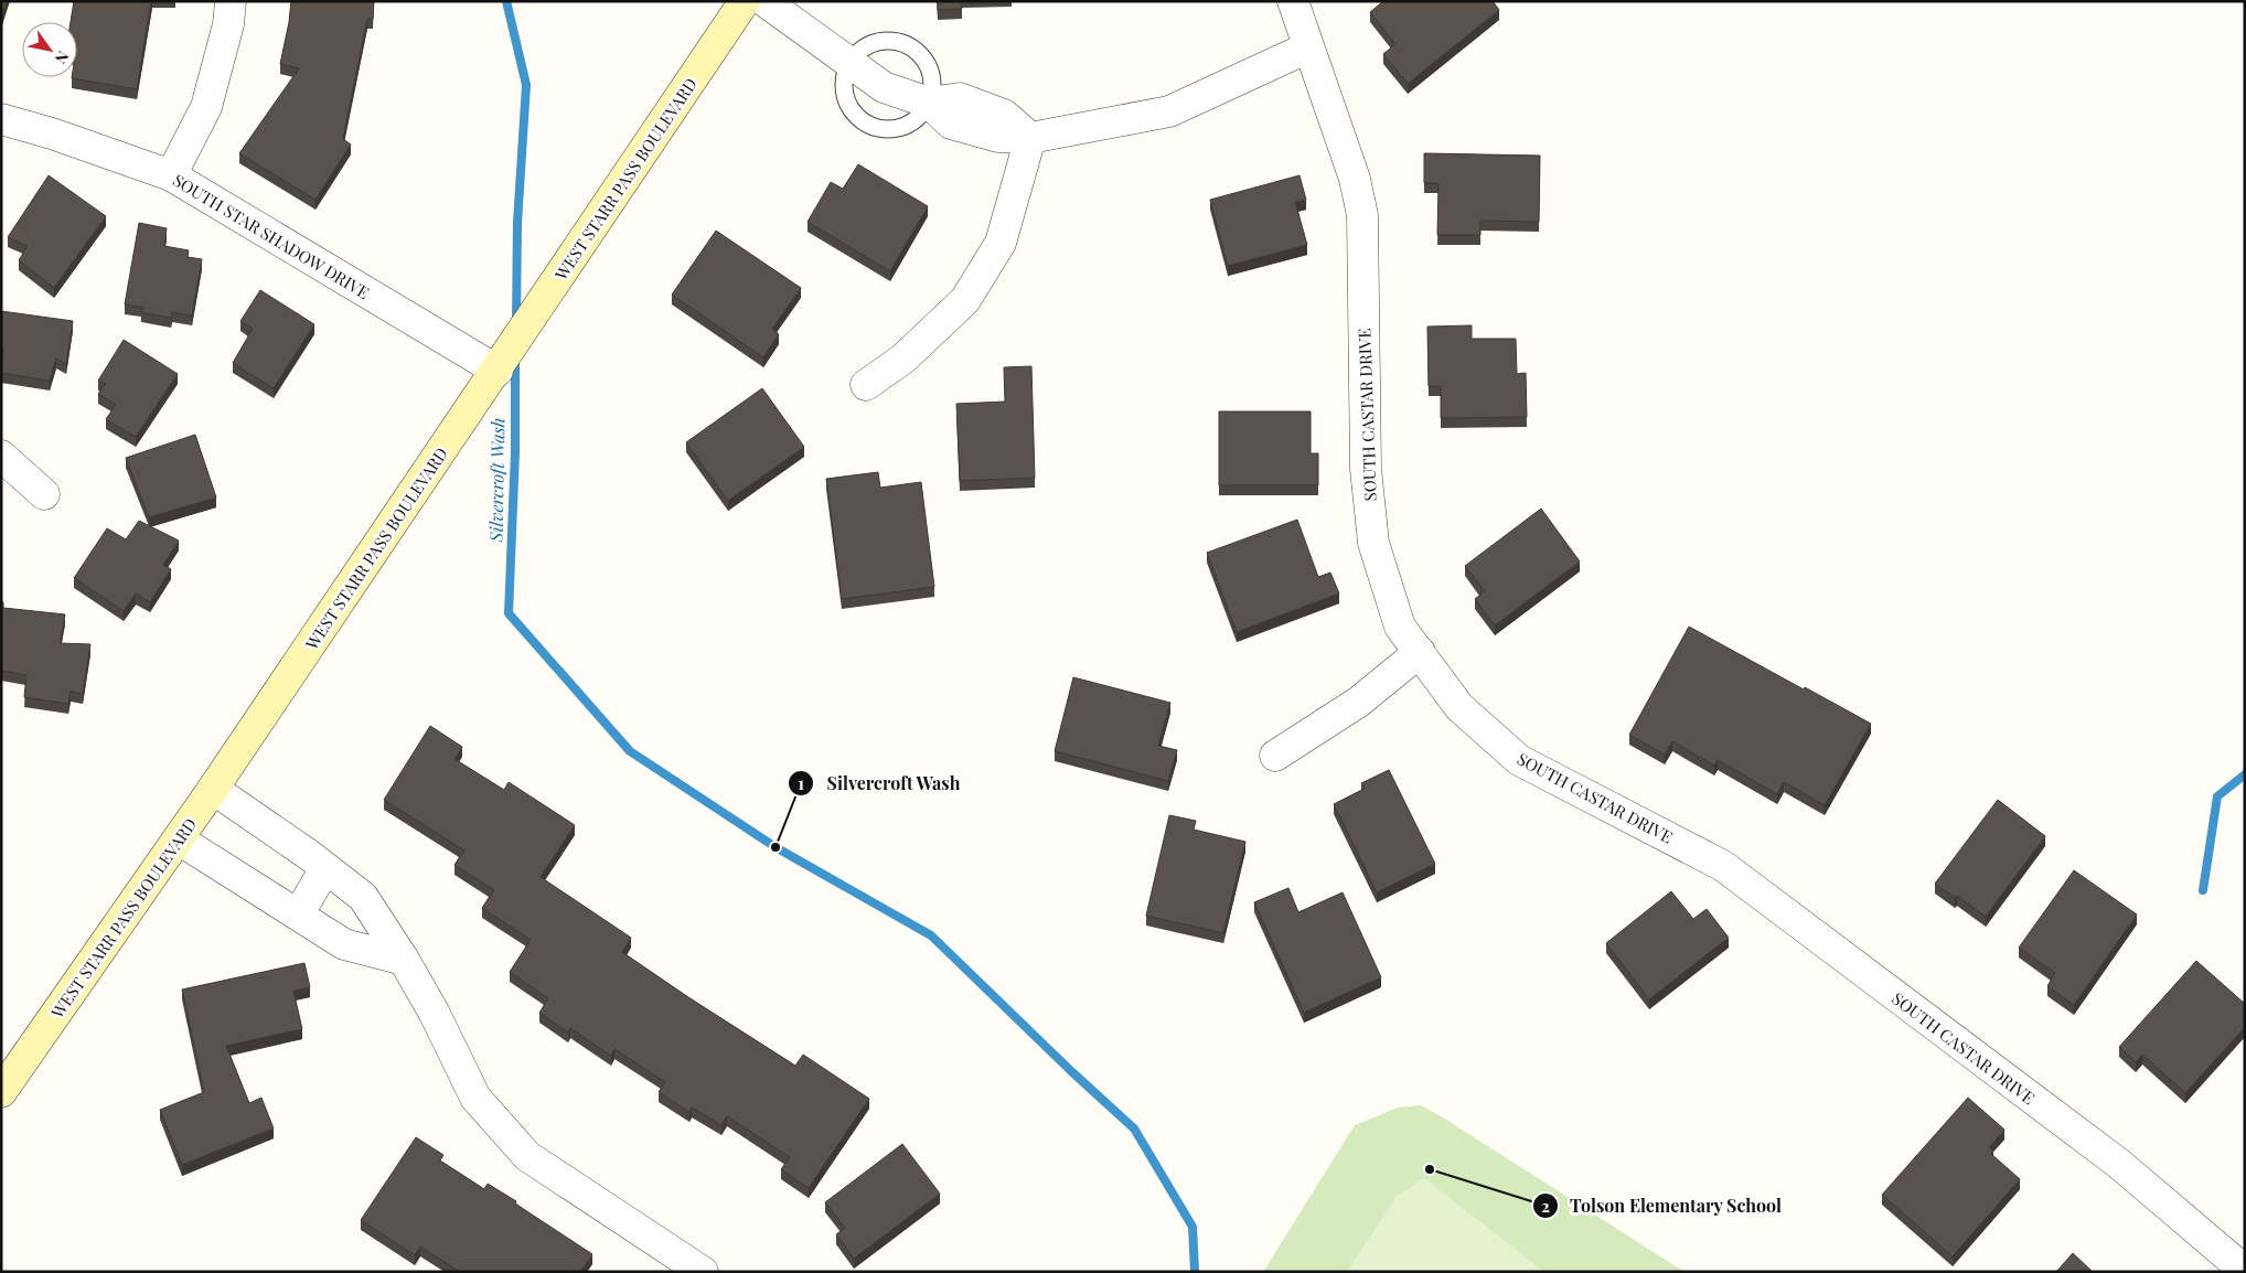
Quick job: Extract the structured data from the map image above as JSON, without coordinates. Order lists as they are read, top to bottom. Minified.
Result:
{"streets":{"street":["WEST STARR PASS BOULEVARD","SOUTH STAR SHADOW DRIVE","SOUTH CASTAR DRIVE"]},"crossings":[["WEST STARR PASS BOULEVARD","SOUTH STAR SHADOW DRIVE"]],"water":["Silvercroft Wash"],"places":["Silvercroft Wash","Tolson Elementary School"],"north":"bottom right"}
